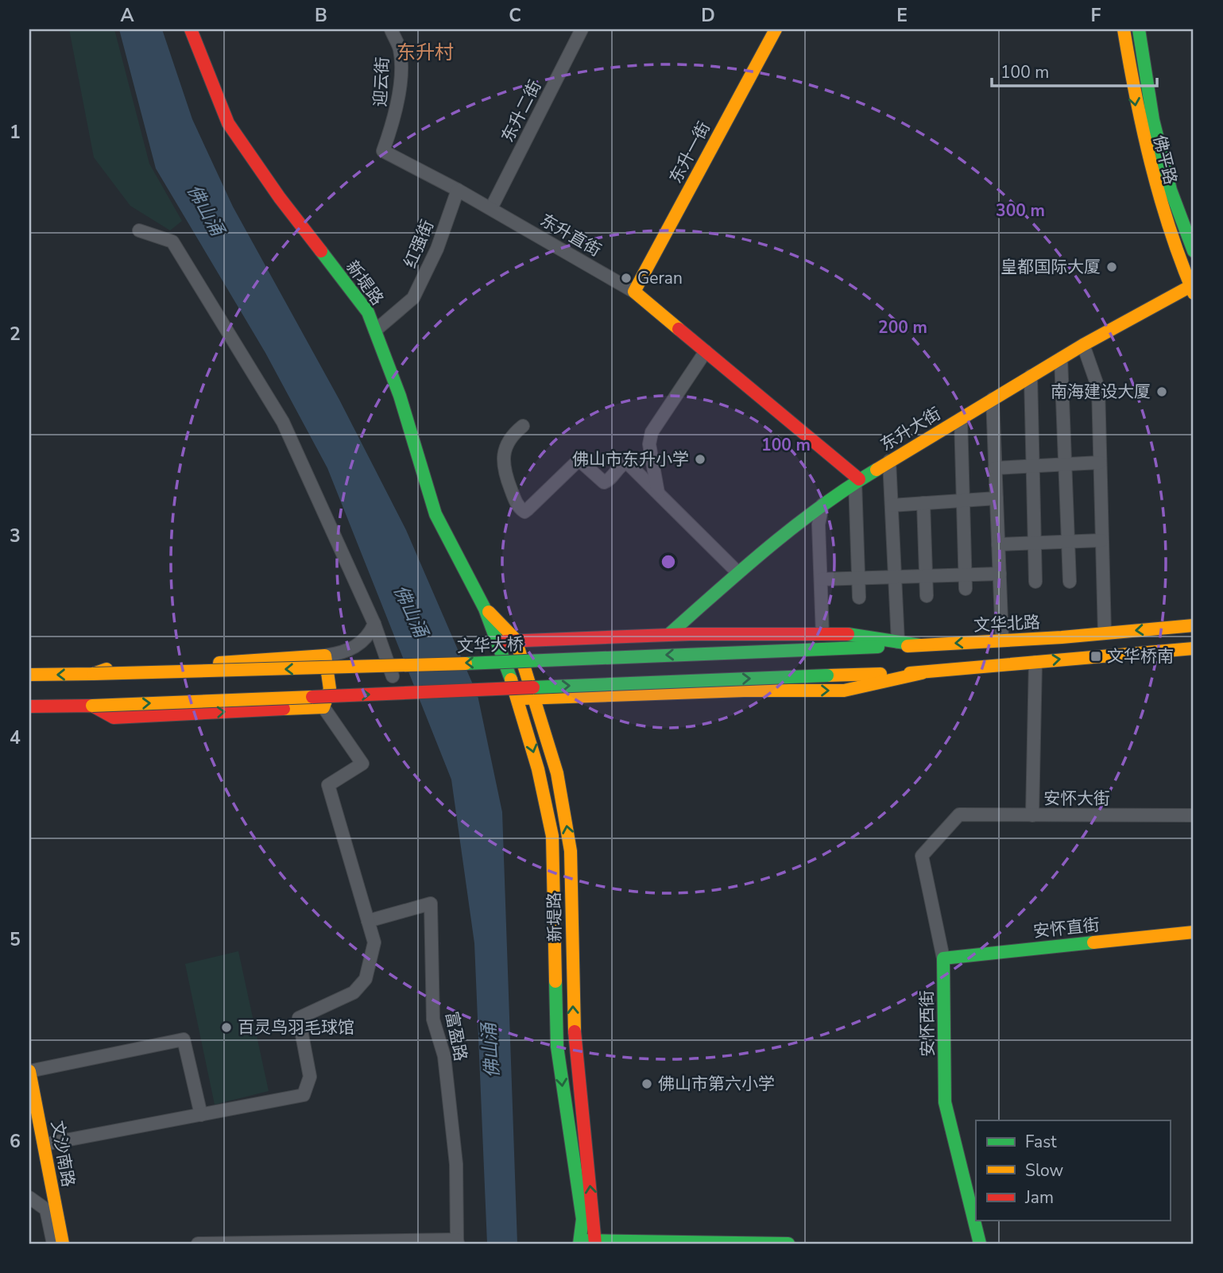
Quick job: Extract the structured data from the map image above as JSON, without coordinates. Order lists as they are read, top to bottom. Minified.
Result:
{"streets":{"main road":["东升一街","佛平路","新堤路","东升大街","文华北路","文华大桥","安怀直街","安怀西街","文沙南路"],"street":["迎云街","东升二街","东升直街","红强街","安怀大街","富盈路"]},"crossings":[["迎云街","红强街"],["东升二街","东升直街"],["东升一街","东升直街"],["佛平路","东升大街"],["红强街","新堤路"],["文华北路","文华大桥"],["安怀大街","安怀西街"],["安怀直街","安怀西街"]],"districts":["东升村"],"water":["佛山涌"],"places":{"other":["皇都国际大厦","Geran","南海建设大厦","佛山市东升小学","百灵鸟羽毛球馆","佛山市第六小学"],"transit":["文华桥南"]},"legend":["Fast","Slow","Jam"],"scale_bar":"100 m","grid":{"columns":["A","B","C","D","E","F"],"rows":["1","2","3","4","5","6"]},"rings":["300 m","200 m","100 m"]}
